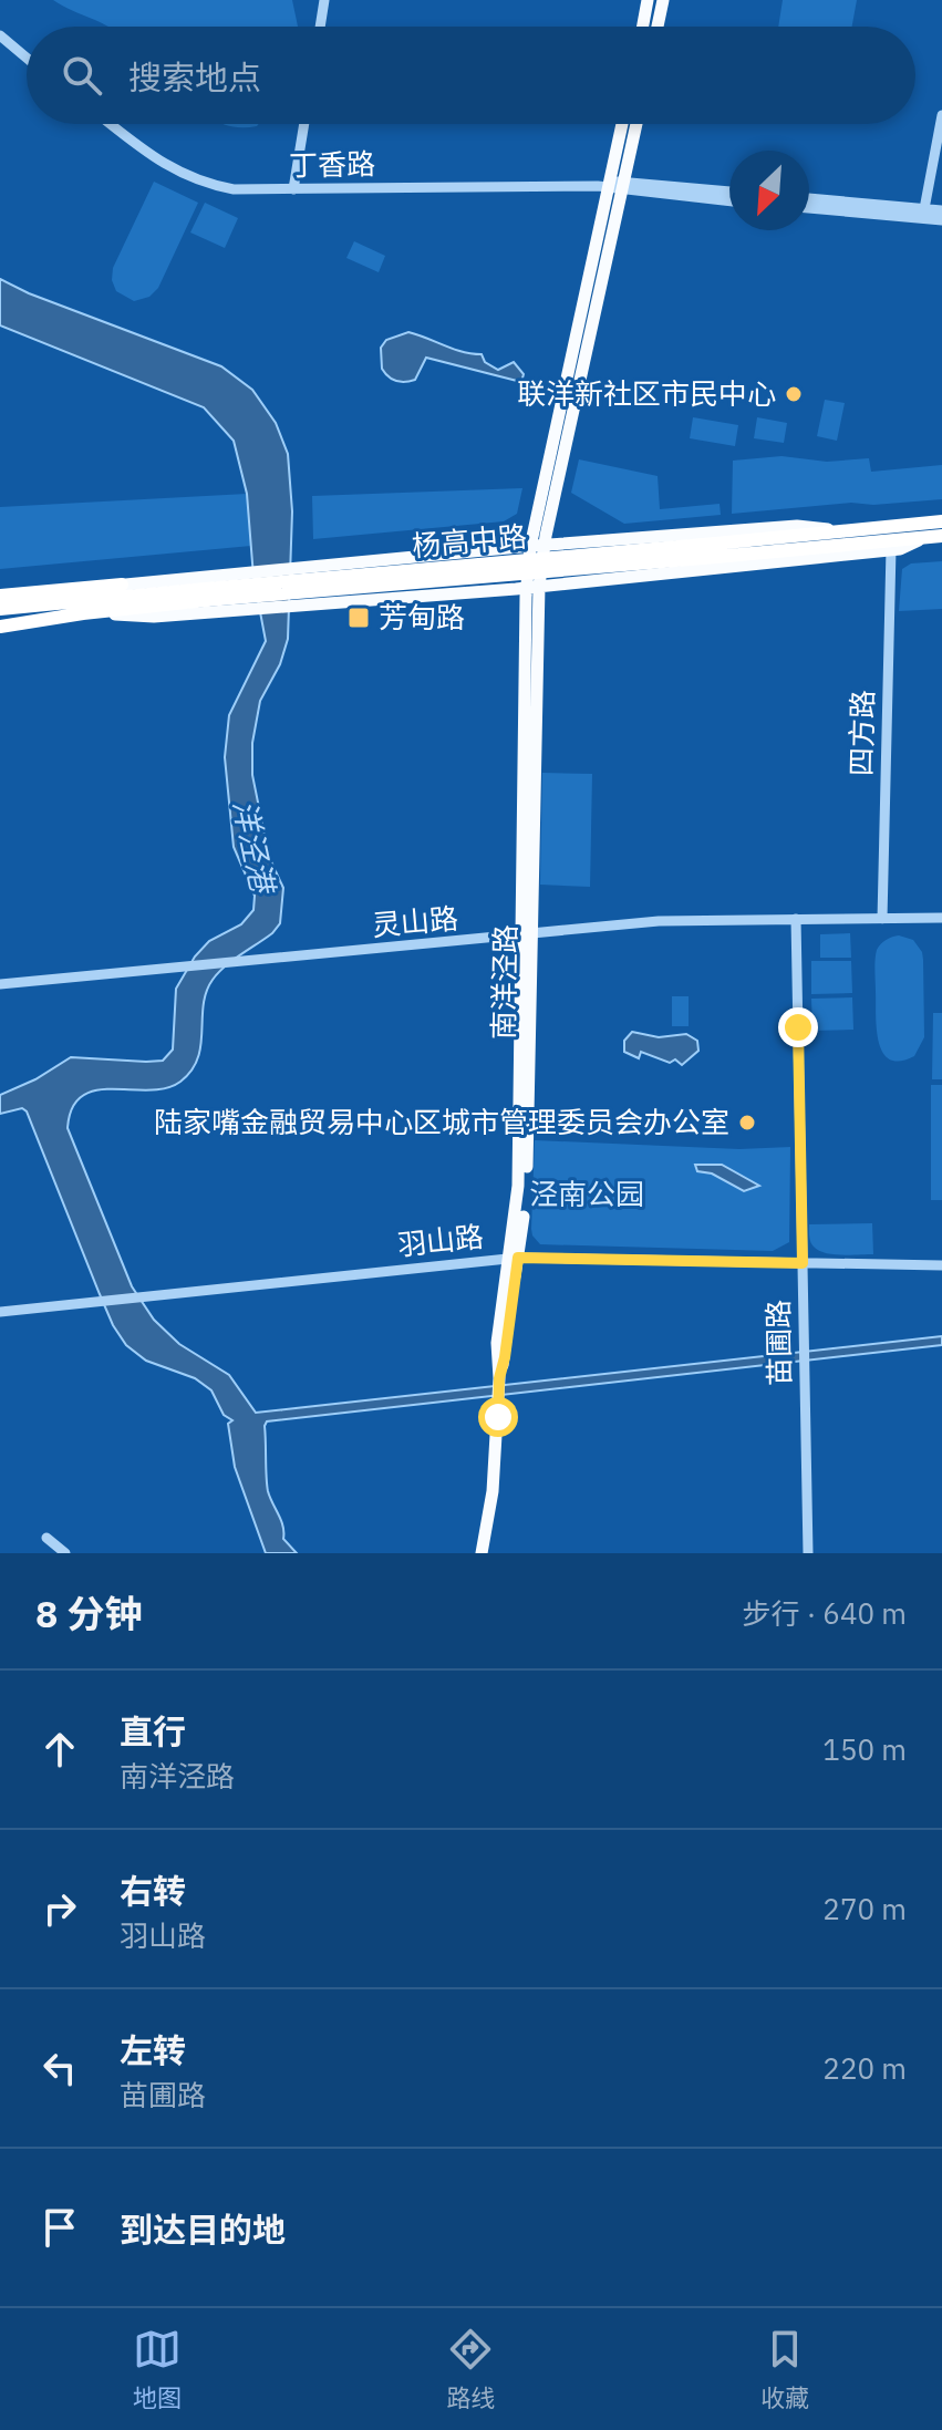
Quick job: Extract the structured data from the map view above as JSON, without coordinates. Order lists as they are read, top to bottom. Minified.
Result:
{"streets":{"highway":["杨高中路"],"main road":["南洋泾路"],"street":["丁香路","四方路","灵山路","羽山路","苗圃路"]},"crossings":[["杨高中路","四方路"],["杨高中路","南洋泾路"],["四方路","灵山路"],["灵山路","南洋泾路"],["灵山路","苗圃路"],["南洋泾路","羽山路"],["羽山路","苗圃路"]],"water":["洋泾港"],"parks":["泾南公园"],"places":{"other":["联洋新社区市民中心","陆家嘴金融贸易中心区城市管理委员会办公室"],"transit":["芳甸路"]},"north":"bottom left","page":{"search":"搜索地点","heading":["8 分钟","步行 · 640 m"],"list":[["直行","南洋泾路","150 m"],["右转","羽山路","270 m"],["左转","苗圃路","220 m"],"到达目的地"],"nav":["地图","路线","收藏"]}}
